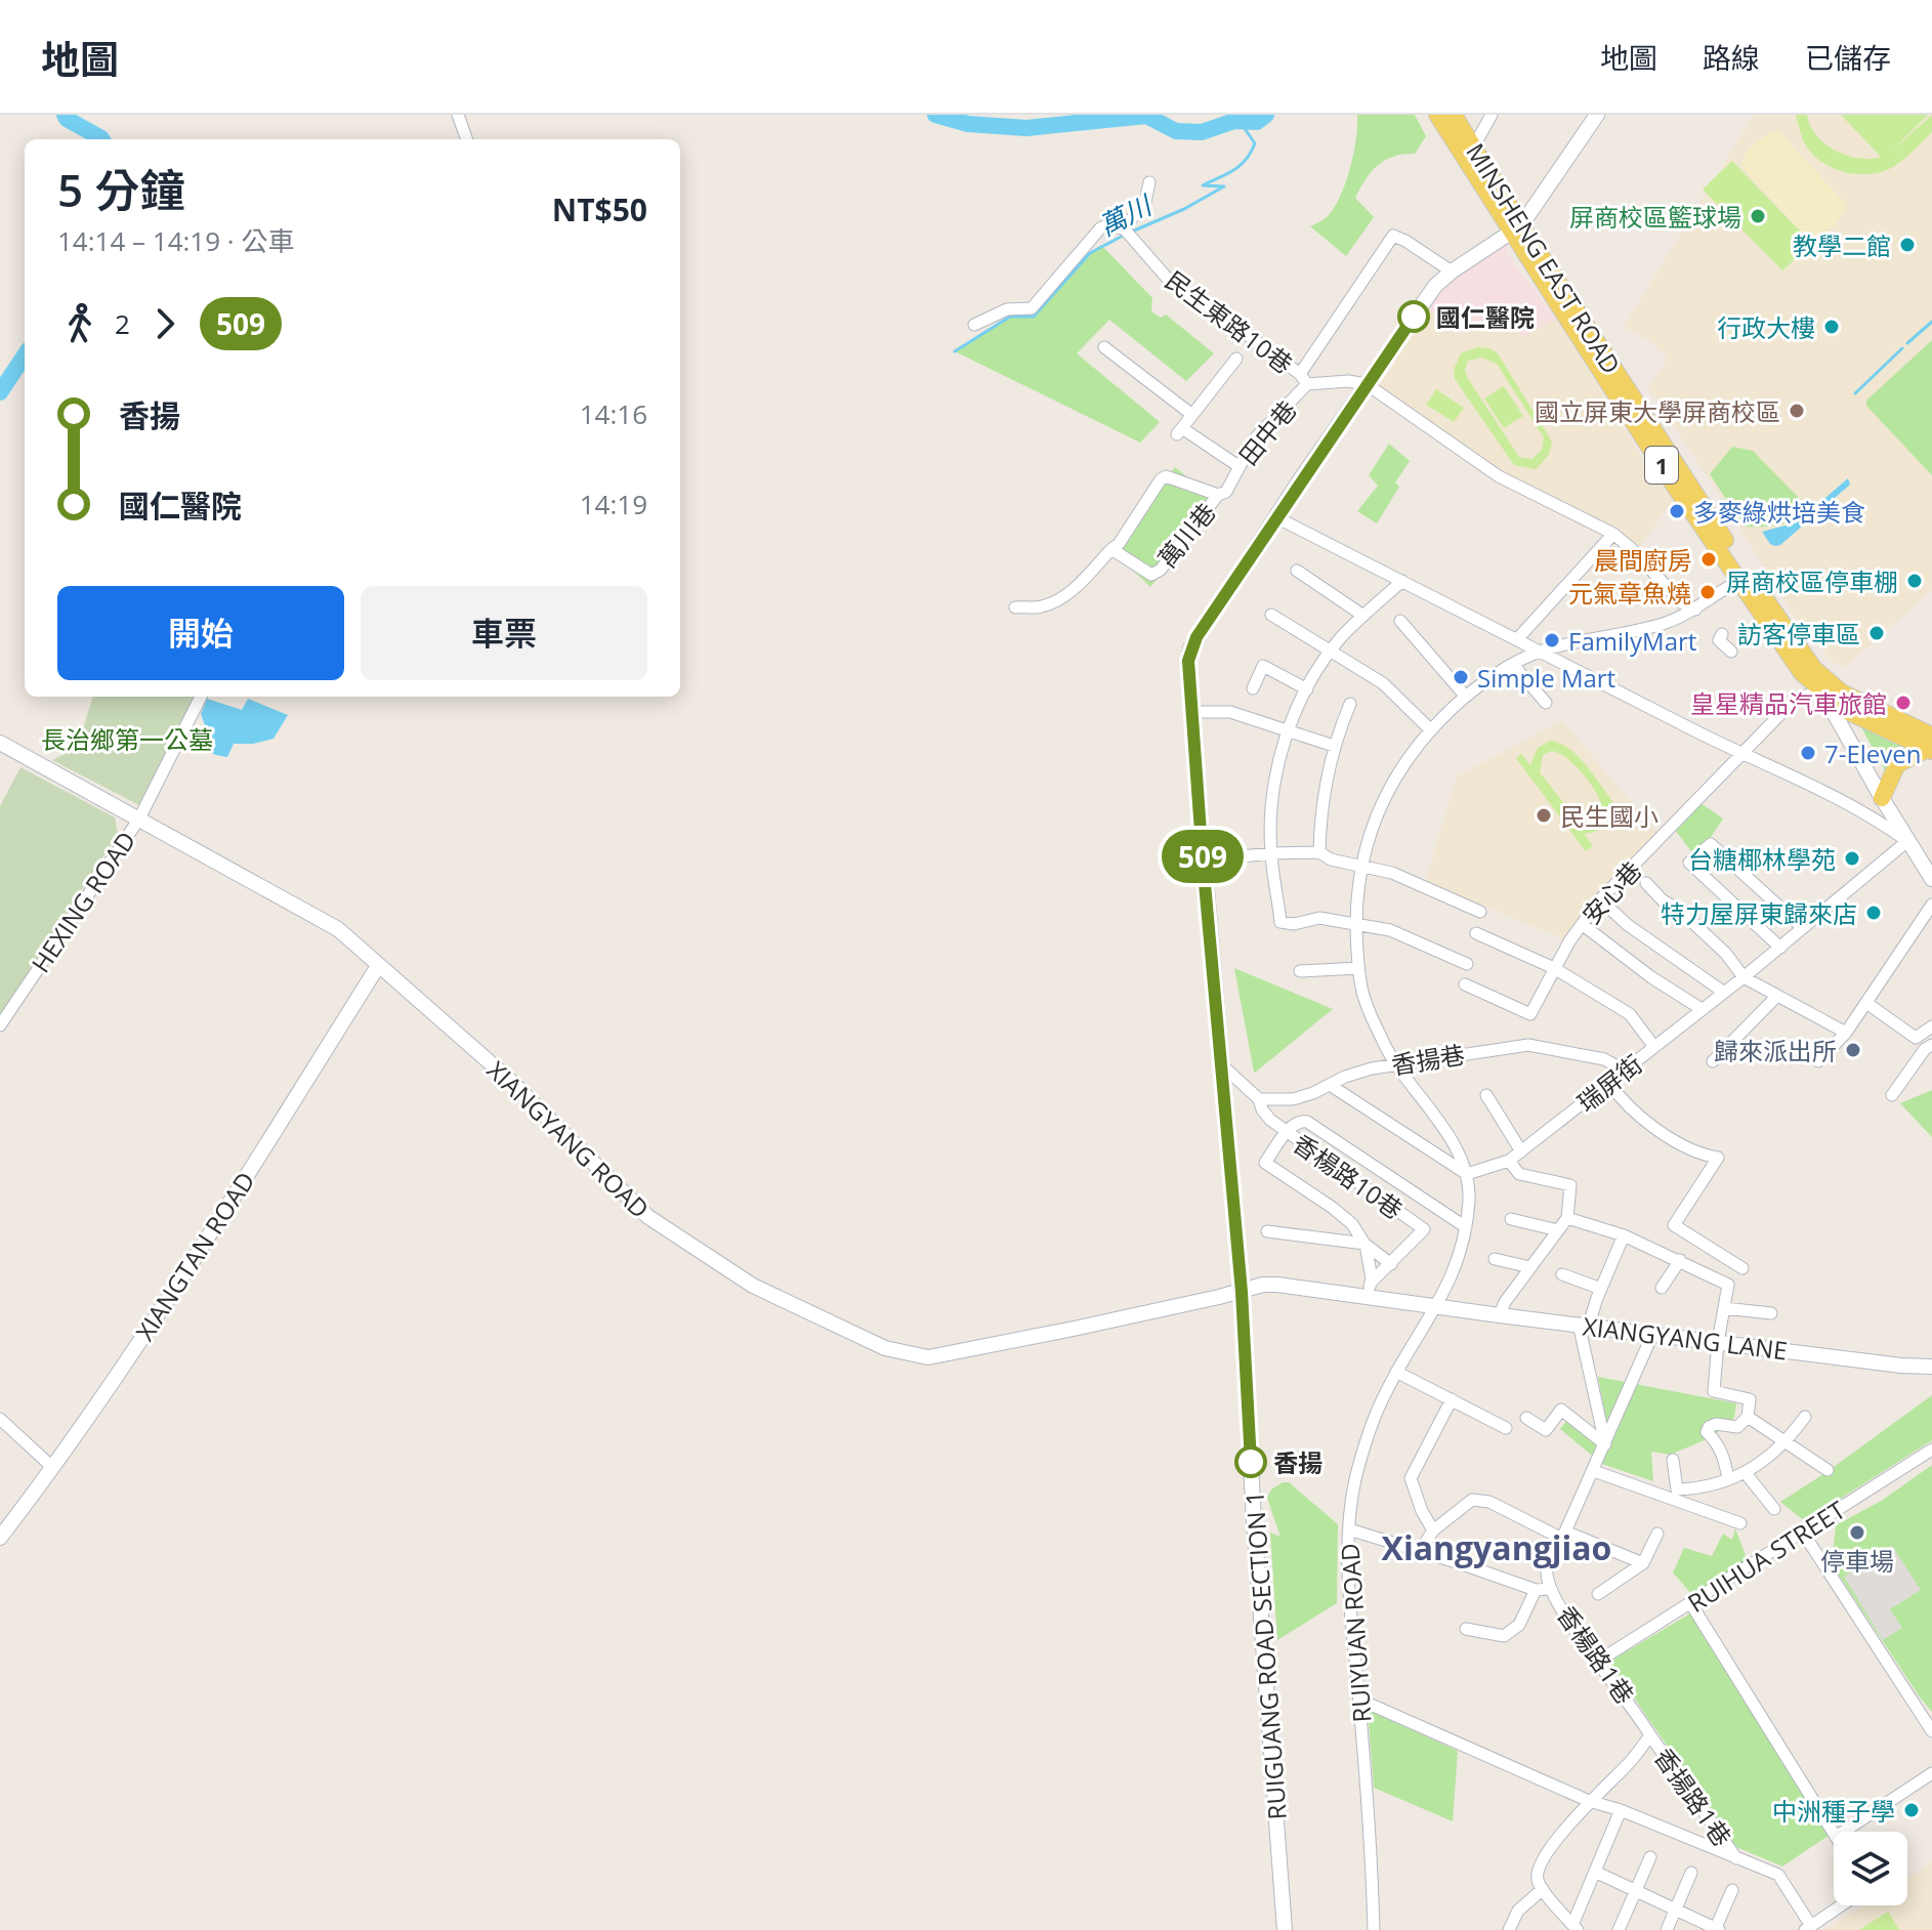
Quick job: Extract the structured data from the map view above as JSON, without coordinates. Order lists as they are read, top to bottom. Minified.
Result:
{"streets":{"main road":["MINSHENG EAST ROAD","1"],"street":["民生東路10巷","田中巷","萬川巷","安心巷","HEXING ROAD","香揚巷","瑞屏街","XIANGYANG ROAD","香楊路10巷","XIANGTAN ROAD","XIANGYANG LANE","RUIHUA STREET","RUIYUAN ROAD","香楊路1巷","RUIGUANG ROAD SECTION 1","香揚路1巷"]},"crossings":[["MINSHENG EAST ROAD","1"],["MINSHENG EAST ROAD","安心巷"],["MINSHENG EAST ROAD","瑞屏街"],["MINSHENG EAST ROAD","RUIGUANG ROAD SECTION 1"],["民生東路10巷","田中巷"],["民生東路10巷","RUIGUANG ROAD SECTION 1"],["田中巷","萬川巷"],["田中巷","RUIGUANG ROAD SECTION 1"],["1","安心巷"],["HEXING ROAD","XIANGYANG ROAD"],["香揚巷","瑞屏街"],["香揚巷","香楊路10巷"],["XIANGYANG ROAD","XIANGTAN ROAD"],["XIANGYANG ROAD","XIANGYANG LANE"],["XIANGYANG ROAD","RUIGUANG ROAD SECTION 1"],["香楊路10巷","XIANGYANG LANE"],["香楊路10巷","RUIGUANG ROAD SECTION 1"],["XIANGYANG LANE","RUIYUAN ROAD"],["XIANGYANG LANE","RUIGUANG ROAD SECTION 1"],["RUIHUA STREET","香楊路1巷"],["香楊路1巷","香揚路1巷"]],"districts":["Xiangyangjiao"],"water":["萬川"],"parks":["長治鄉第一公墓"],"places":["屏商校區籃球場","教學二館","國仁醫院","行政大樓","國立屏東大學屏商校區","多麥綠烘培美食","晨間廚房","屏商校區停車棚","元氣章魚燒","訪客停車區","FamilyMart","Simple Mart","皇星精品汽車旅館","7-Eleven","民生國小","台糖椰林學苑","特力屋屏東歸來店","歸來派出所","香揚","停車場","中洲種子學"],"lines":["bus line 509"],"page":{"header":"地圖","nav":["地圖","路線","已儲存"],"on_map":"509","heading":["5 分鐘","14:14 – 14:19 · 公車","NT$50"],"legs":["2","509"],"list":[{"name":"香揚","value":"14:16"},{"name":"國仁醫院","value":"14:19"}],"buttons":["開始","車票"]}}
